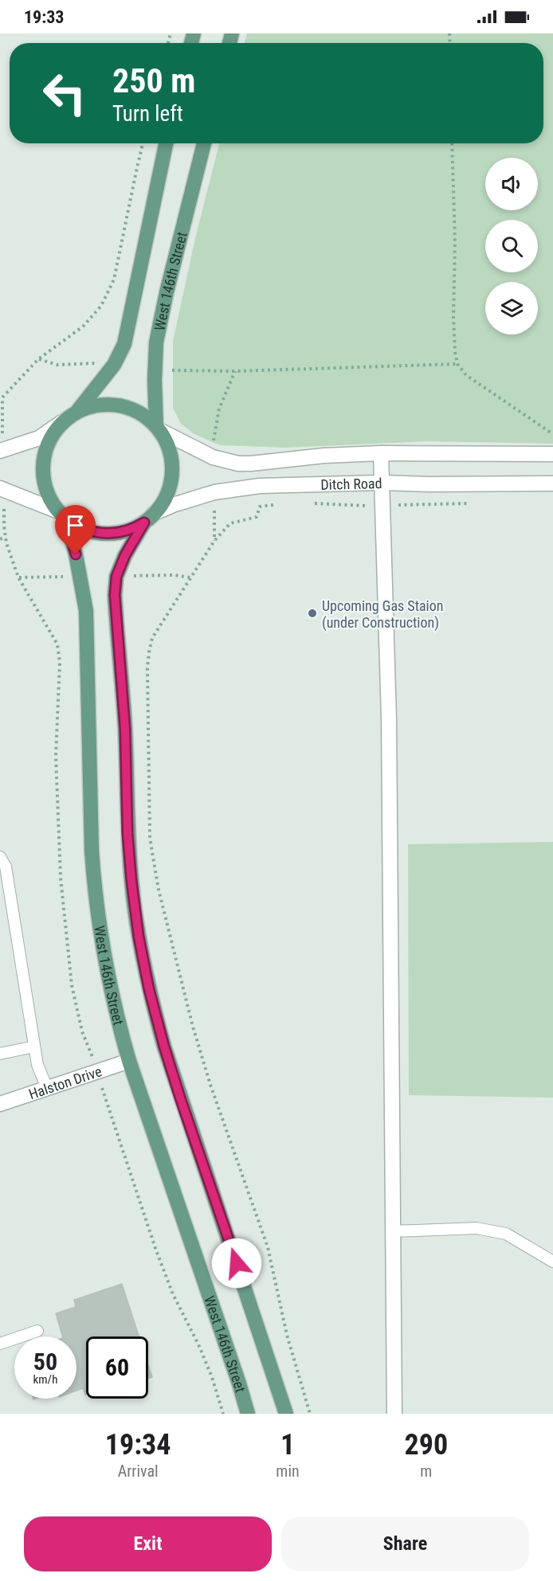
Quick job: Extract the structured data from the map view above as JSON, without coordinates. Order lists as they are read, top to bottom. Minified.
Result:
{"streets":{"main road":["West 146th Street"],"street":["Ditch Road","Halston Drive"]},"crossings":[["West 146th Street","Ditch Road"],["West 146th Street","Halston Drive"]],"places":["Upcoming Gas Staion (under Construction)"],"page":{"status":"19:33","turn":["250 m","Turn left"],"speed":"50 km/h","limit":"60","eta":["19:34","Arrival","1","min","290","m"],"buttons":["Exit","Share"]}}
